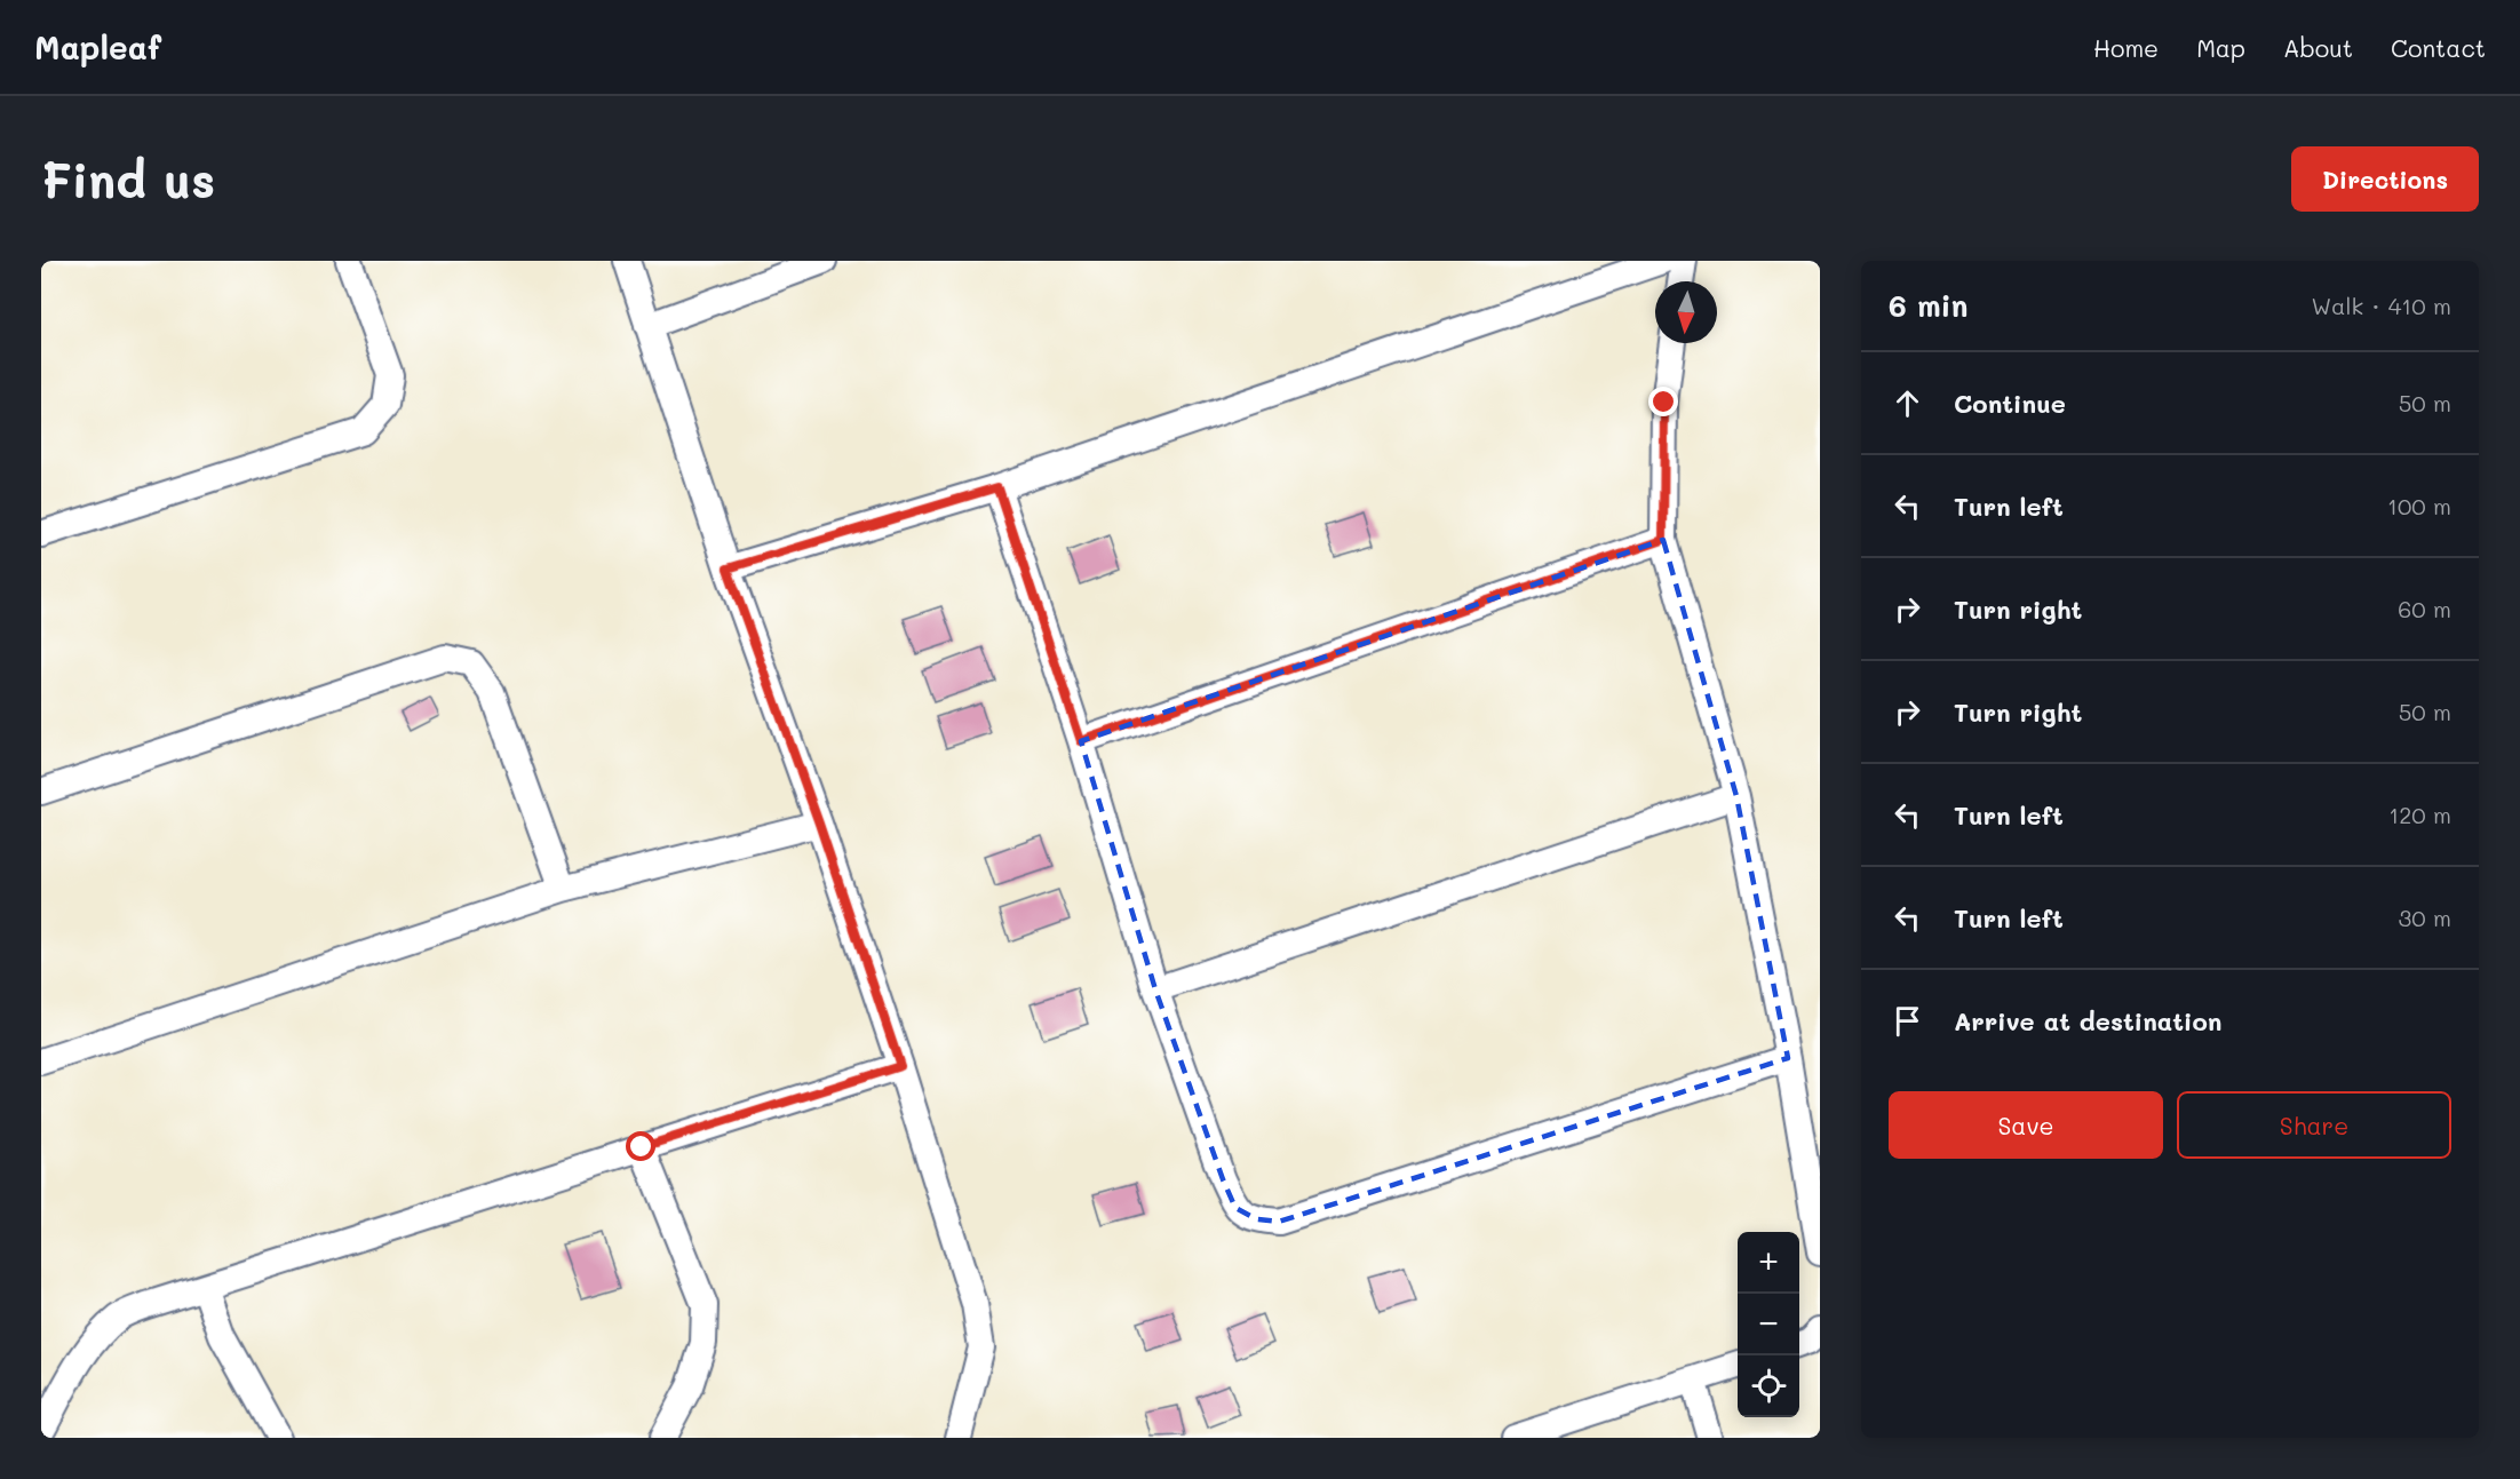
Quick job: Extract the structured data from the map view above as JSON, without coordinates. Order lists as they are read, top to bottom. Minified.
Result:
{"north":"bottom","page":{"header":"Mapleaf","nav":["Home","Map","About","Contact"],"buttons":["Directions",["Save","Share"]],"title":"Find us","heading":["6 min","Walk · 410 m"],"list":[["Continue","50 m"],["Turn left","100 m"],["Turn right","60 m"],["Turn right","50 m"],["Turn left","120 m"],["Turn left","30 m"],"Arrive at destination"],"map_buttons":["+","−"]}}
